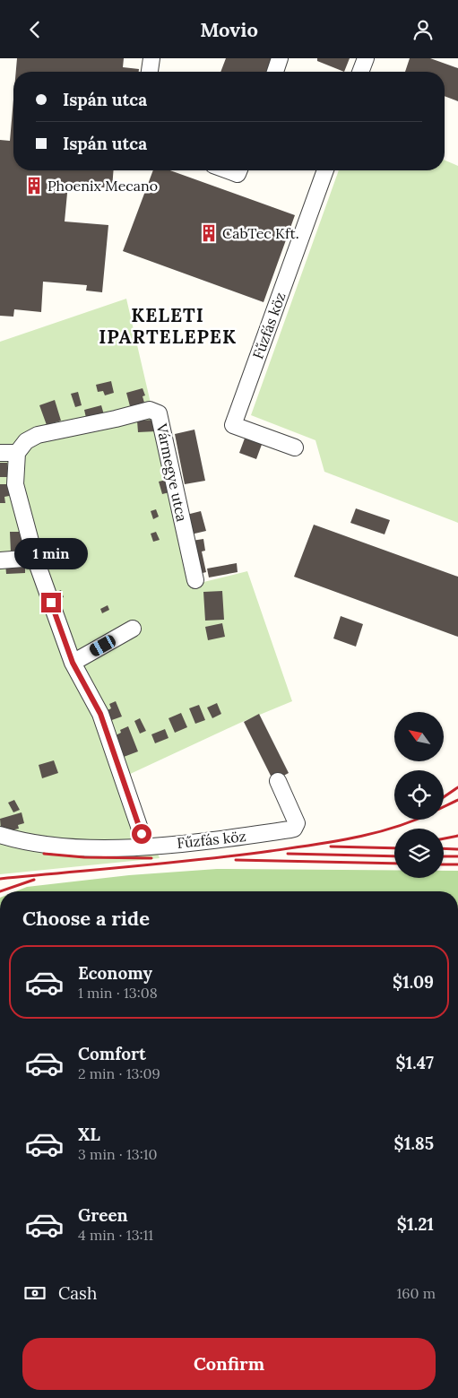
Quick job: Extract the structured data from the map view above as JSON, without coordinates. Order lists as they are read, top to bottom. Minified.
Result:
{"streets":{"street":["Fűzfás köz","Vármegye utca"]},"districts":["KELETI IPARTELEPEK"],"places":{"building":["Phoenix Mecano","CabTec Kft."]},"north":"top left","page":{"header":"Movio","banner":["Ispán utca","Ispán utca"],"bubble":"1 min","heading":"Choose a ride","list":[{"name":"Economy","note":"1 min · 13:08","value":"$1.09"},{"name":"Comfort","note":"2 min · 13:09","value":"$1.47"},{"name":"XL","note":"3 min · 13:10","value":"$1.85"},{"name":"Green","note":"4 min · 13:11","value":"$1.21"}],"pay":["Cash","160 m"],"buttons":"Confirm"}}
